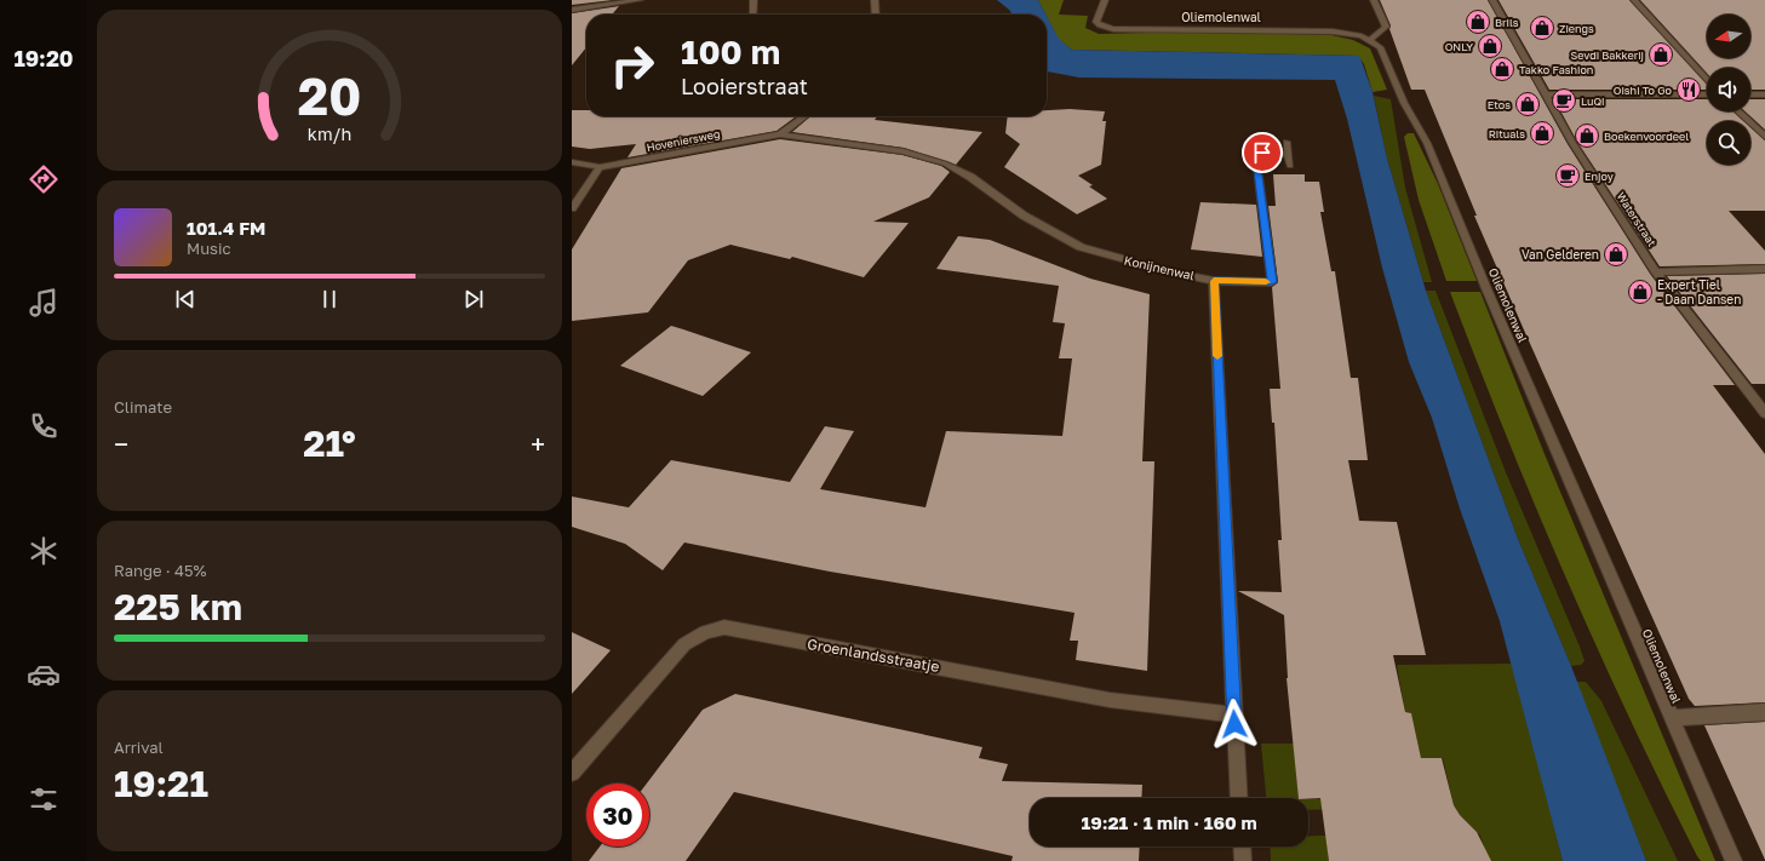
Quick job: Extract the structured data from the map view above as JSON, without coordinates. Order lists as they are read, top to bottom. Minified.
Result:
{"streets":{"street":["Oliemolenwal","Hoveniersweg","Waterstraat","Konijnenwal","Groenlandsstraatje"]},"crossings":[["Hoveniersweg","Konijnenwal"]],"places":{"shop":["Brils","Ziengs","ONLY","Sevdi Bakkerij","Takko Fashion","Etos","Rituals","Boekenvoordeel","Van Gelderen","Expert Tiel - Daan Dansen"],"restaurant":["Oishi To Go"],"cafe":["LuQi","Enjoy"]},"north":"left","page":{"tabs":"19:20","turn":["100 m","Looierstraat"],"song":["101.4 FM","Music"],"tile":["Climate",["Range · 45%","225 km"],["Arrival","19:21"]],"heat":["−","21°","+"],"limit":"30","trip":"19:21 · 1 min · 160 m","gauge":["20","km/h"]}}
